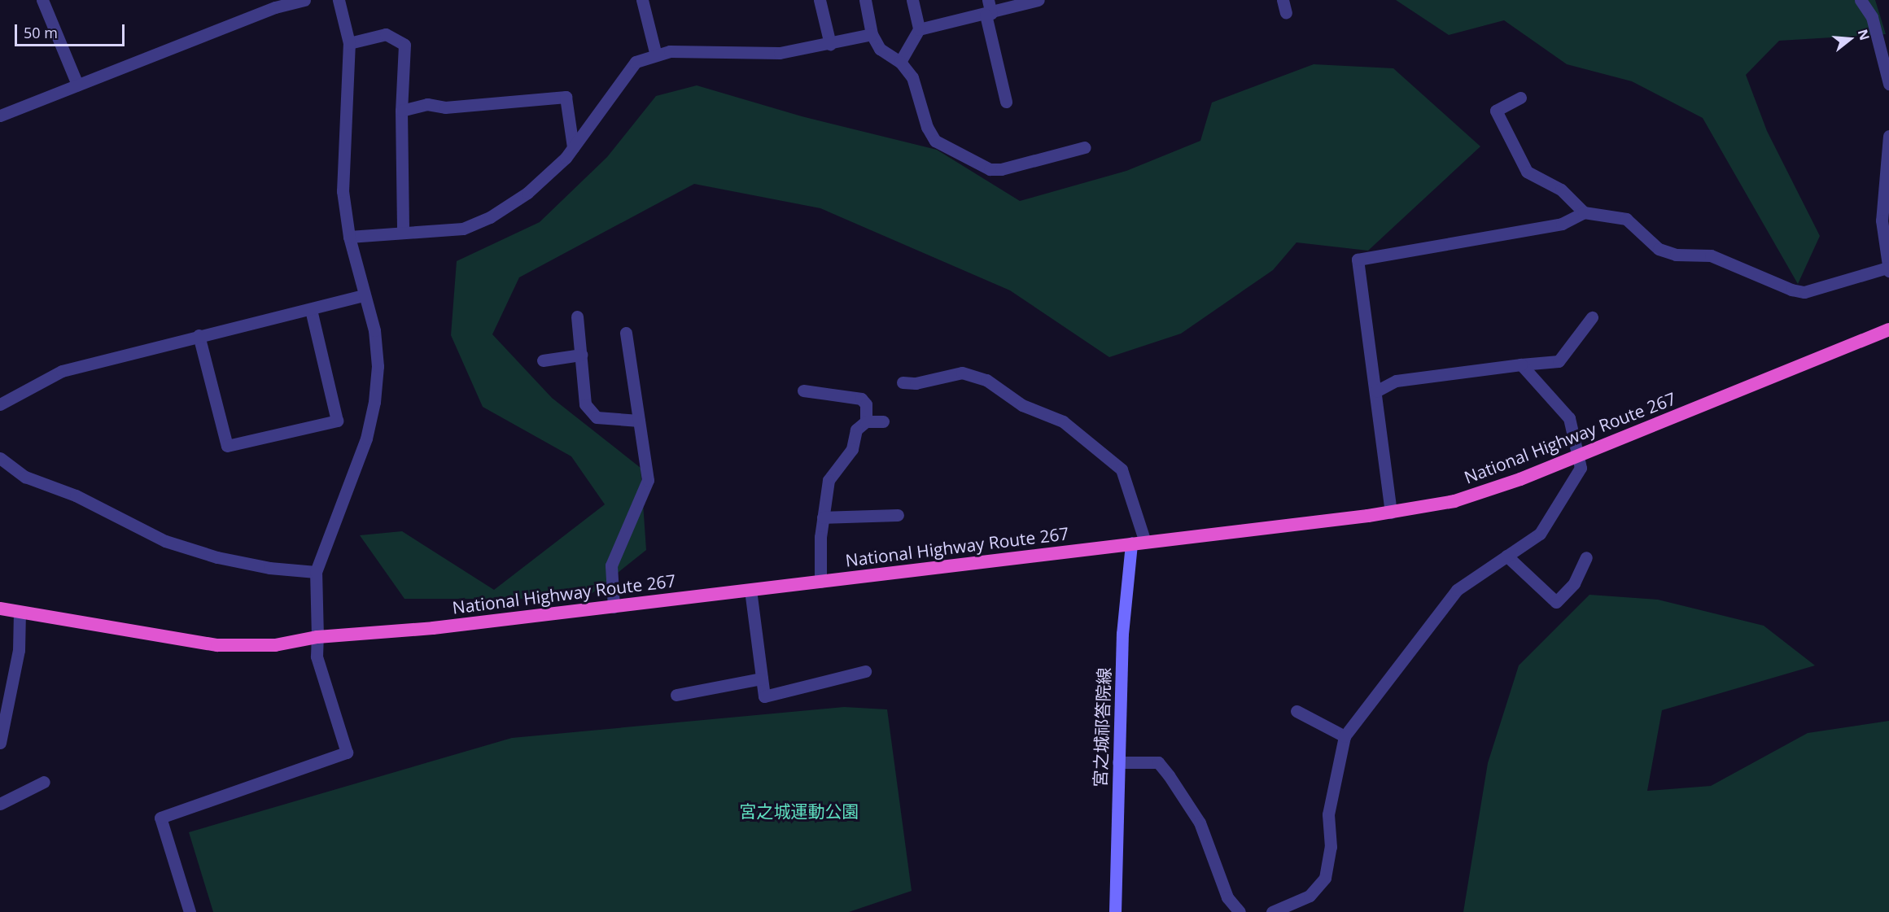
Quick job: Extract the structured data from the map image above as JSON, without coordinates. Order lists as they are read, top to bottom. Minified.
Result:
{"streets":{"highway":["National Highway Route 267"],"main road":["宮之城祁答院線"]},"crossings":[["National Highway Route 267","宮之城祁答院線"]],"parks":["宮之城運動公園"],"scale_bar":"50 m","north":"right"}
